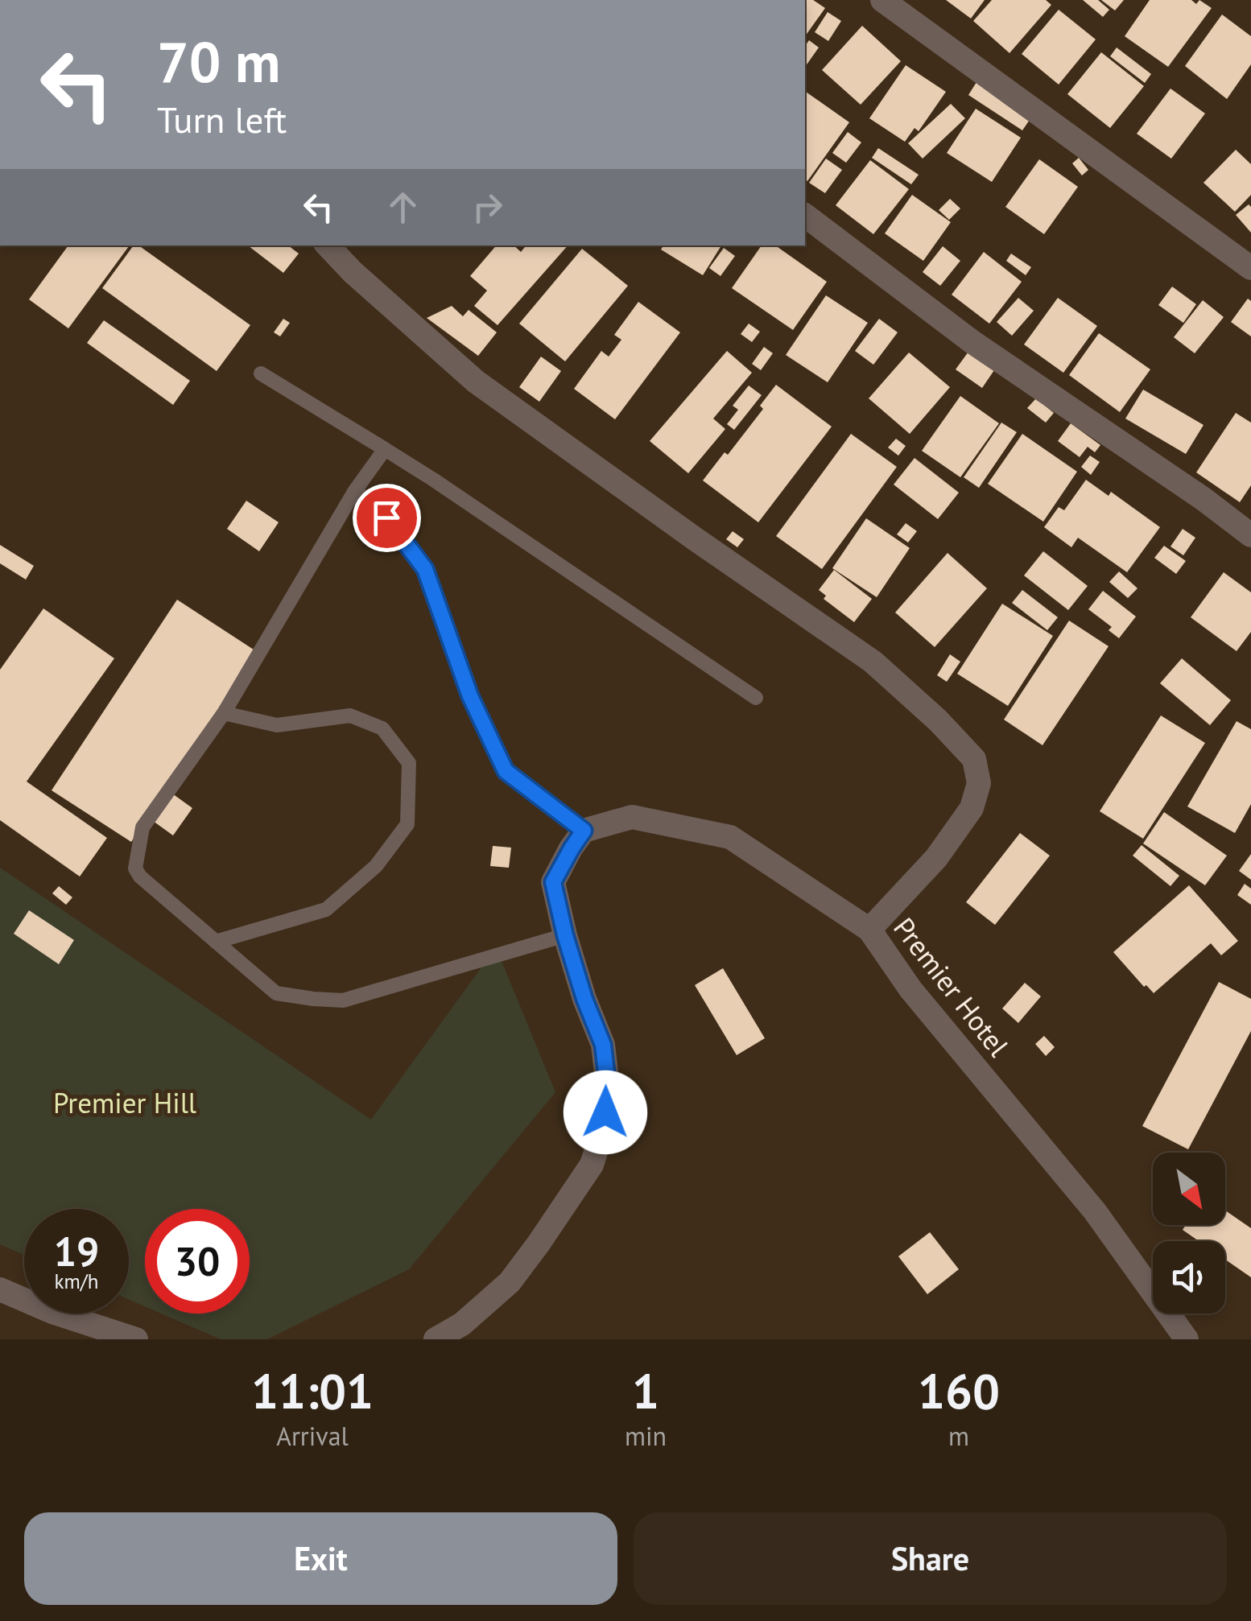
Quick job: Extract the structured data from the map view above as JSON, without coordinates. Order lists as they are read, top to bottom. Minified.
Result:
{"streets":{"street":["Premier Hotel"]},"parks":["Premier Hill"],"north":"bottom right","page":{"turn":["70 m","Turn left"],"speed":"19 km/h","limit":"30","eta":["11:01","Arrival","1","min","160","m"],"buttons":["Exit","Share"]}}
